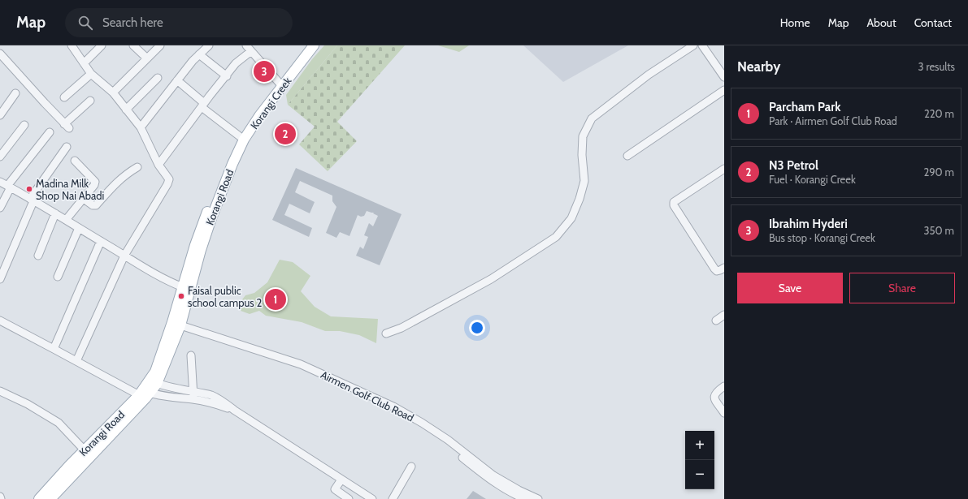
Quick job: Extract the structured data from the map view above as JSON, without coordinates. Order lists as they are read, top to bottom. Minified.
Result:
{"streets":{"main road":["Korangi Creek","Korangi Road"],"street":["Airmen Golf Club Road"]},"crossings":[["Korangi Creek","Korangi Road"],["Korangi Road","Airmen Golf Club Road"]],"places":["Madina Milk Shop Nai Abadi","Faisal public school campus 2"],"page":{"header":"Map","search":"Search here","nav":["Home","Map","About","Contact"],"heading":["Nearby","3 results"],"pins":["3","2","1"],"list":[{"mark":"1","name":"Parcham Park","note":"Park · Airmen Golf Club Road","value":"220 m"},{"mark":"2","name":"N3 Petrol","note":"Fuel · Korangi Creek","value":"290 m"},{"mark":"3","name":"Ibrahim Hyderi","note":"Bus stop · Korangi Creek","value":"350 m"}],"buttons":["Save","Share"],"map_buttons":["+","−"]}}
